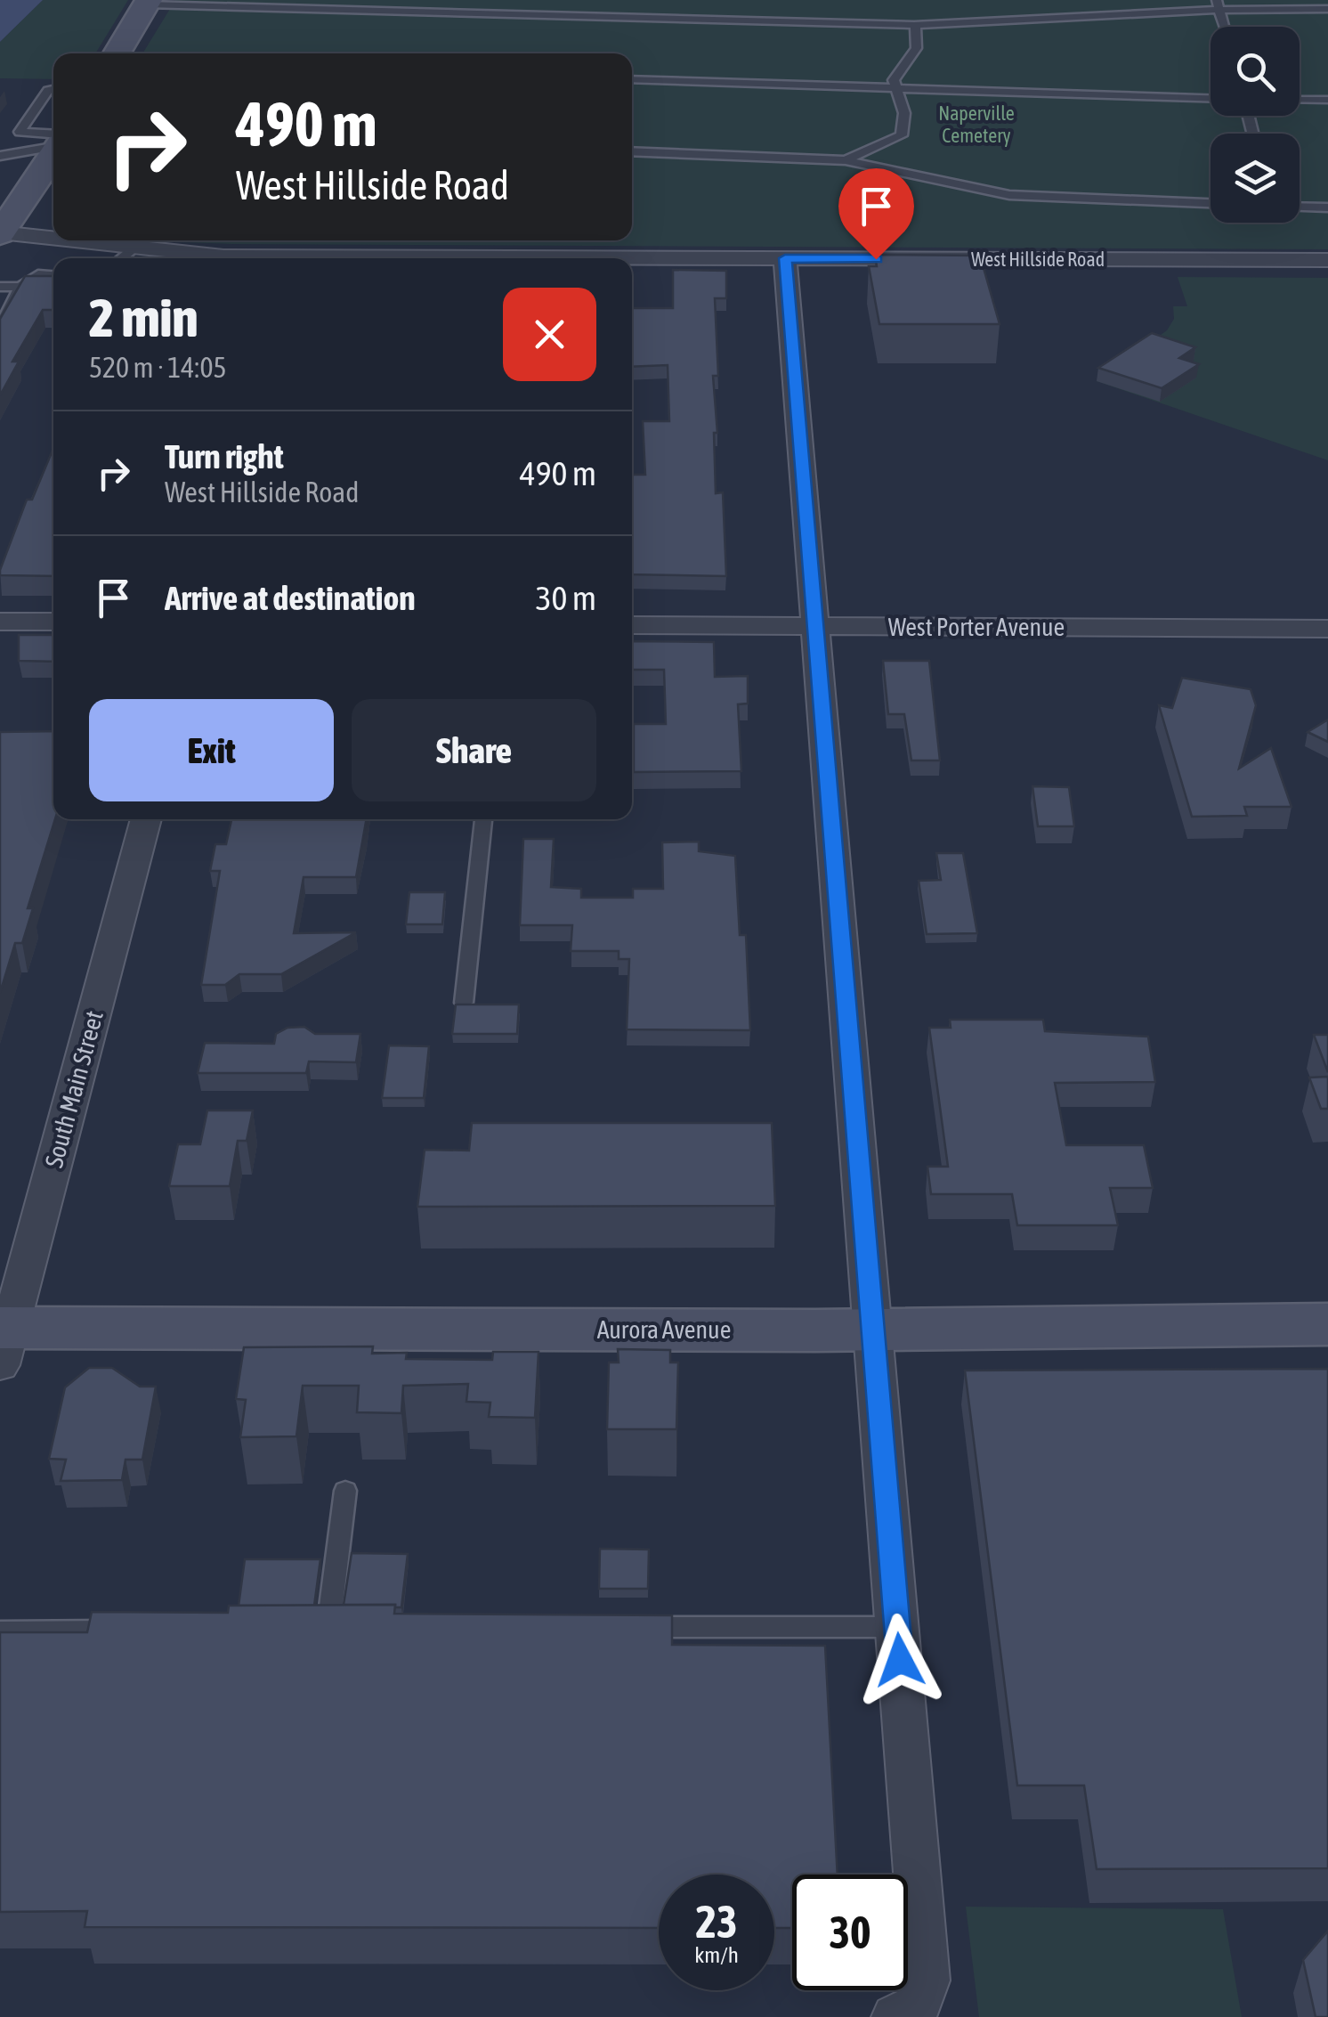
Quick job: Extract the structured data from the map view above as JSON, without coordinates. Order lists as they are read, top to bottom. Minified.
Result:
{"streets":{"main road":["Aurora Avenue"],"street":["West Hillside Road","West Porter Avenue","South Main Street"]},"crossings":[["South Main Street","Aurora Avenue"]],"parks":["Naperville Cemetery"],"page":{"turn":["490 m","West Hillside Road"],"heading":["2 min","520 m · 14:05"],"list":[{"name":"Turn right","note":"West Hillside Road","value":"490 m"},{"name":"Arrive at destination","value":"30 m"}],"buttons":["Exit","Share"],"speed":"23 km/h","limit":"30"}}
